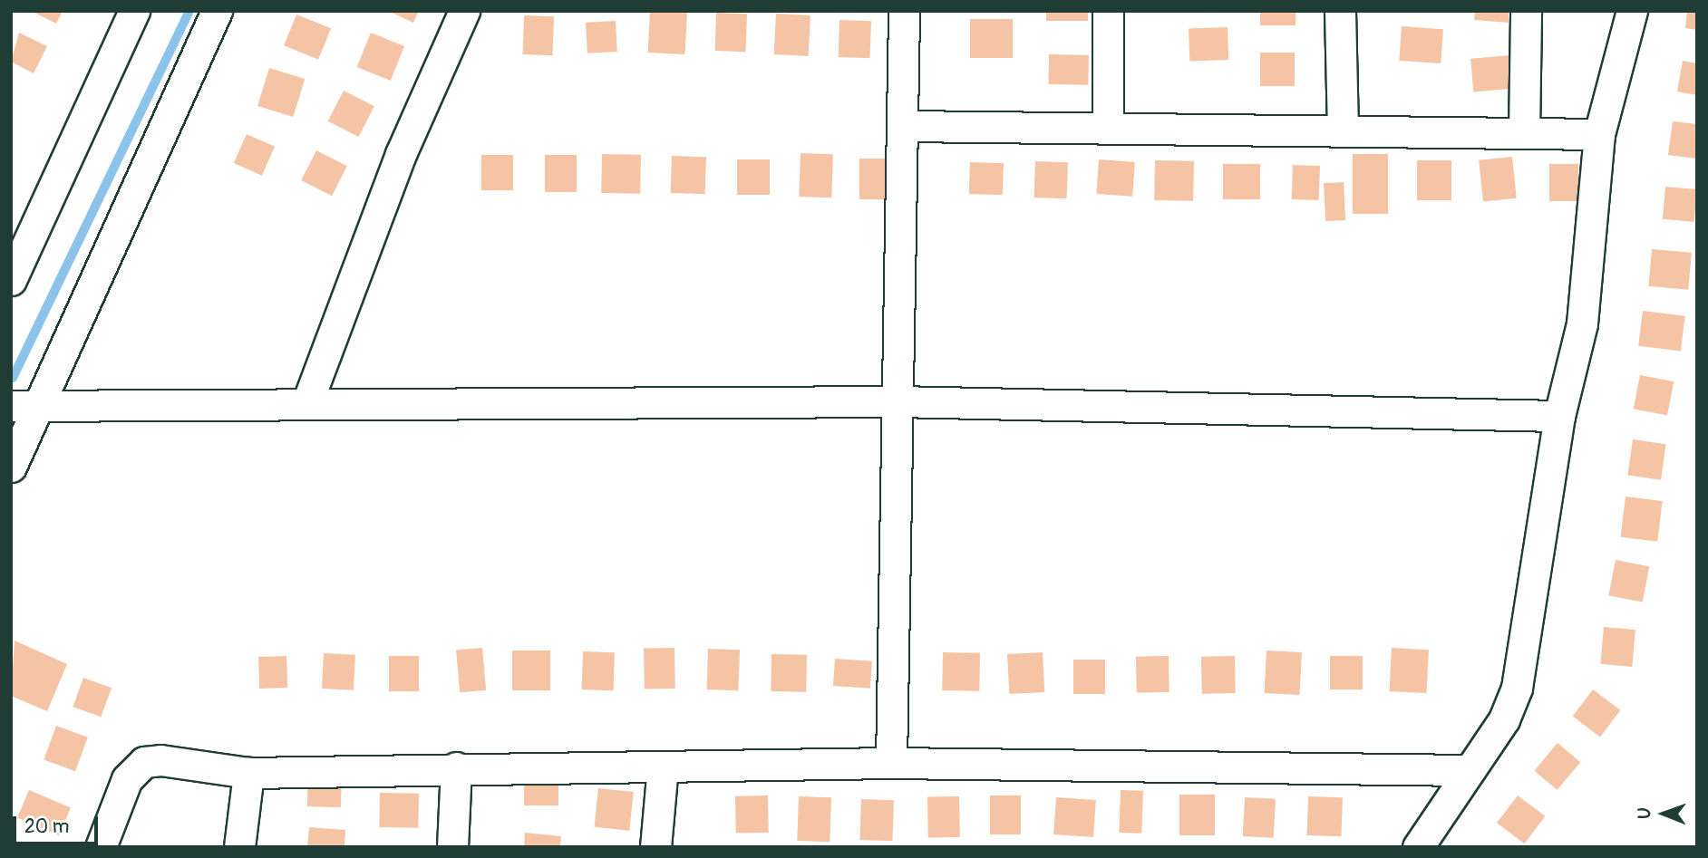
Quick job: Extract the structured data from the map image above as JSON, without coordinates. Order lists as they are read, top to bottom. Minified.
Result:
{"scale_bar":"20 m","north":"left"}
